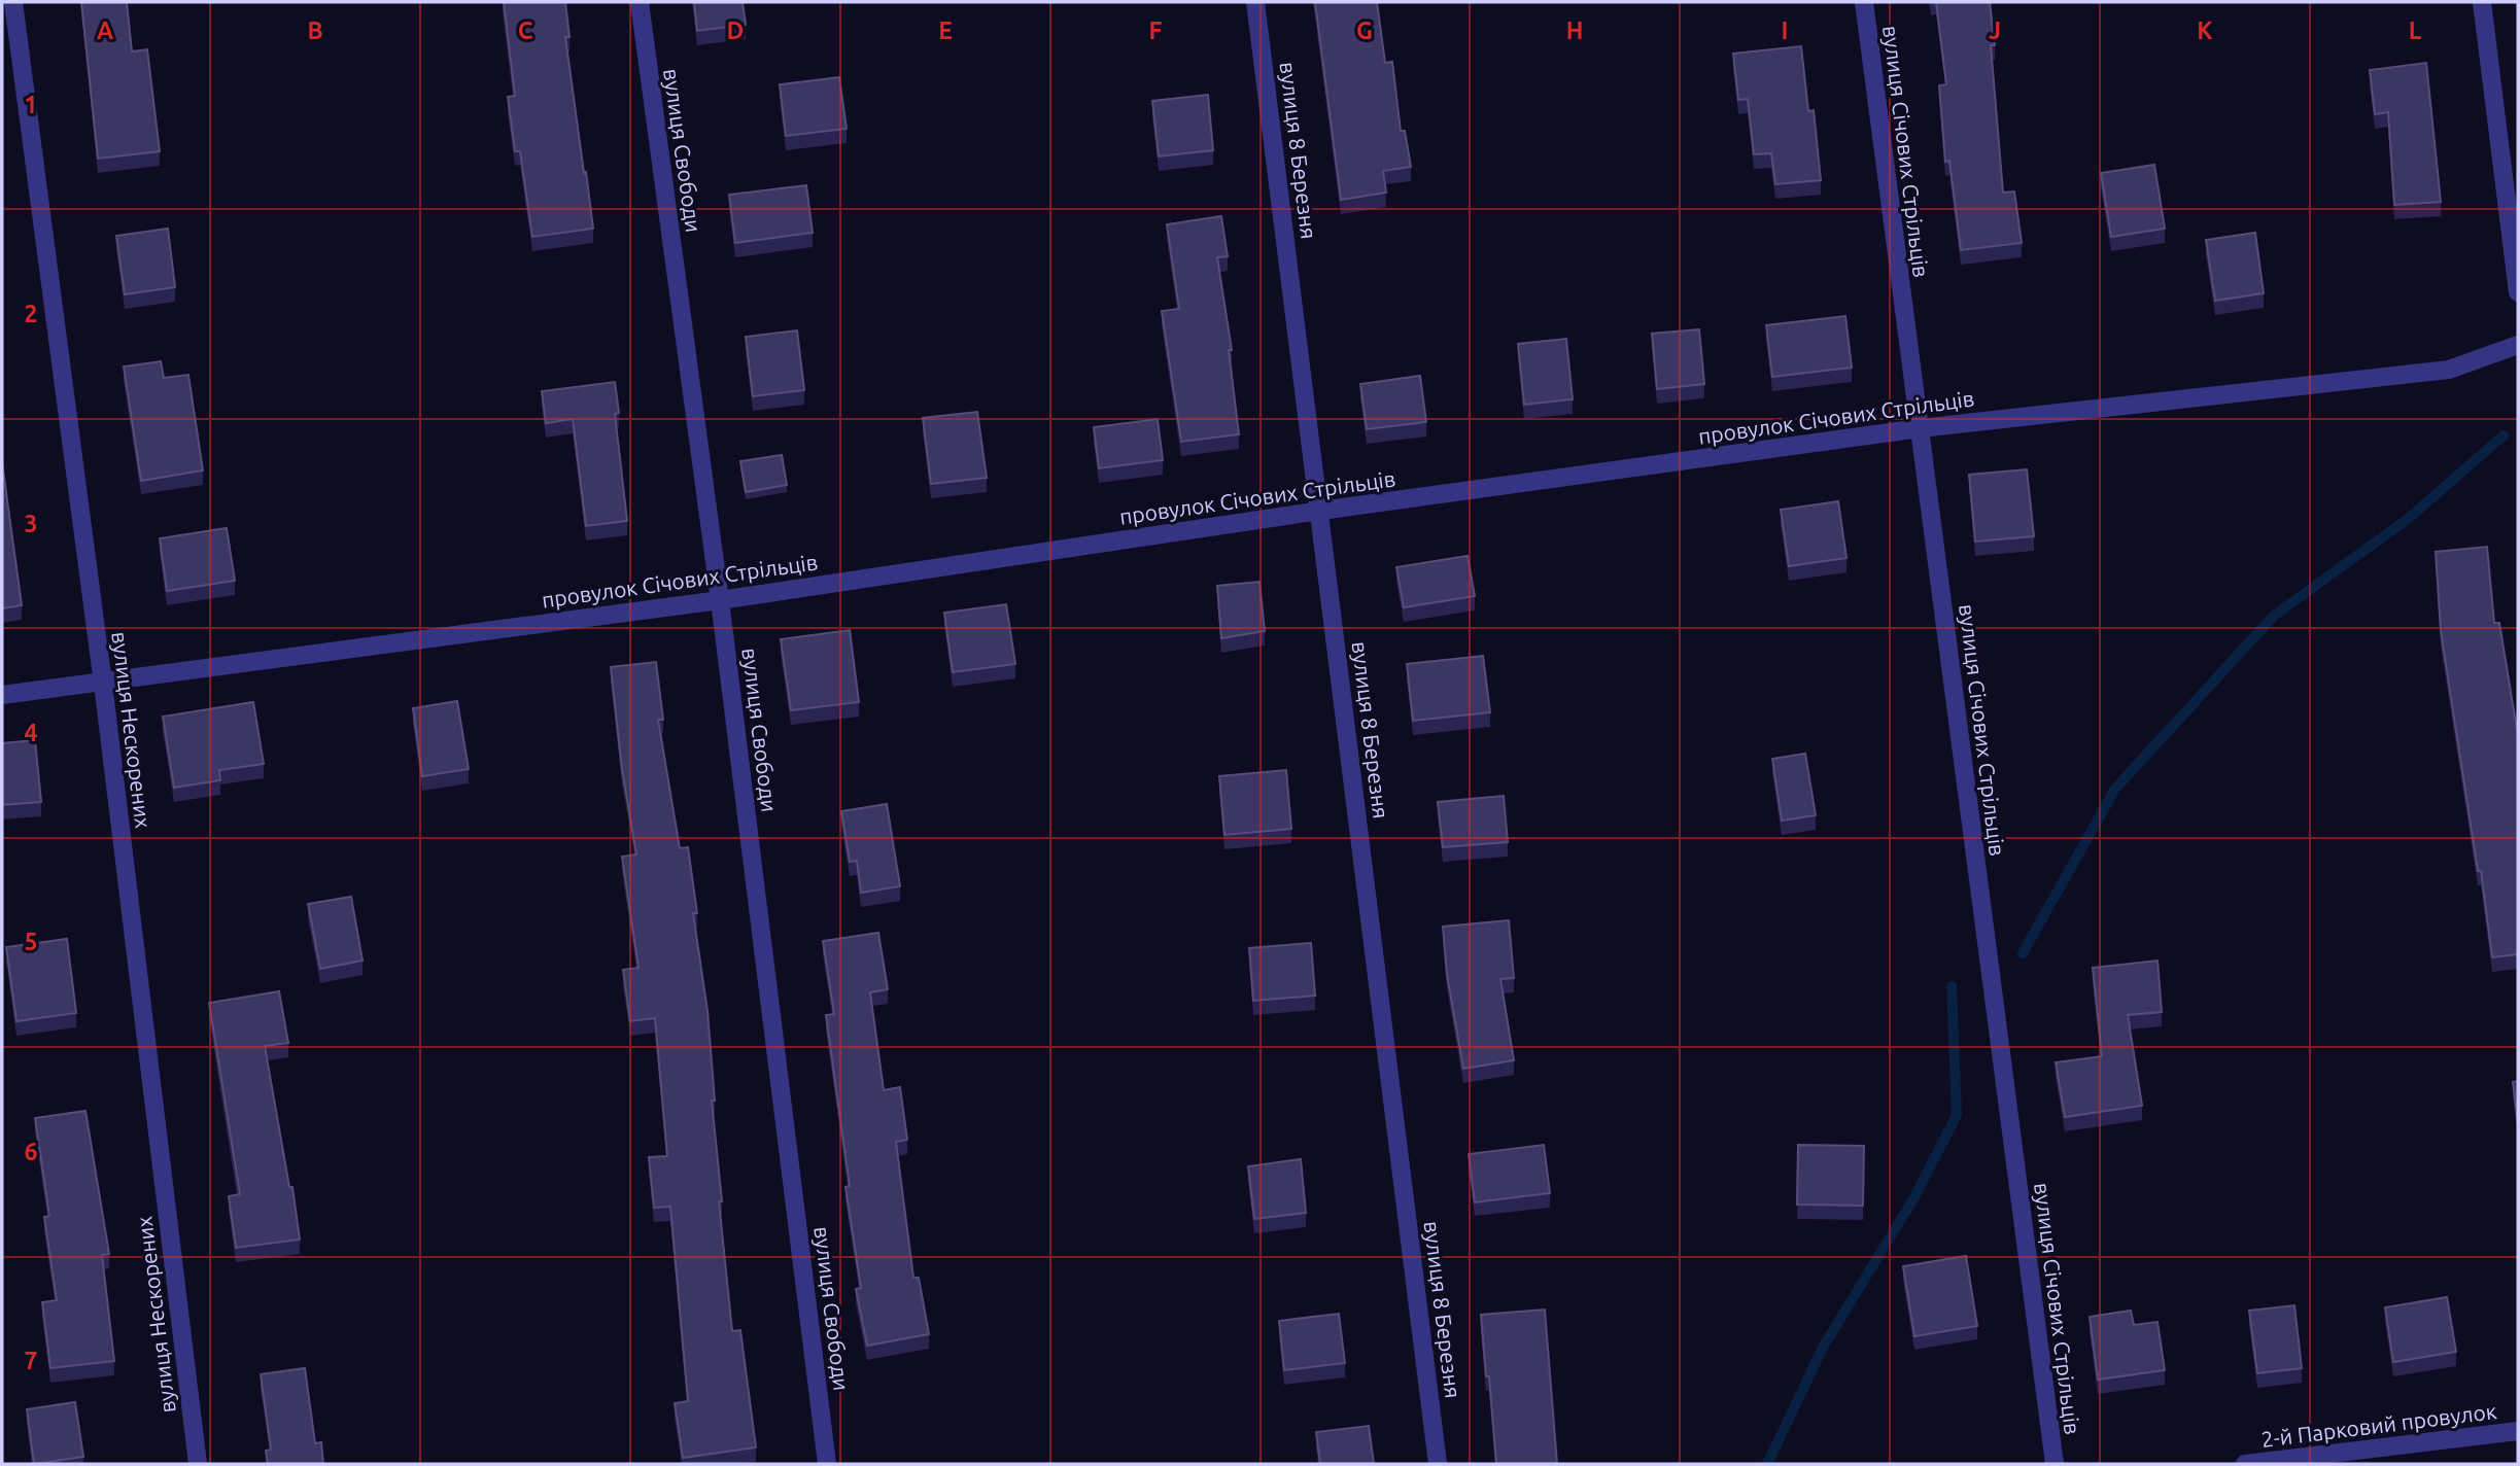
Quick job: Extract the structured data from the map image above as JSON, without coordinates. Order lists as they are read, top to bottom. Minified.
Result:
{"streets":{"street":["вулиця Свободи","вулиця 8 Березня","вулиця Січових Стрільців","провулок Січових Стрільців","вулиця Нескорених","2-й Парковий провулок"]},"crossings":[["вулиця Свободи","провулок Січових Стрільців"],["вулиця 8 Березня","провулок Січових Стрільців"],["вулиця Січових Стрільців","провулок Січових Стрільців"],["провулок Січових Стрільців","вулиця Нескорених"]],"grid":{"columns":["A","B","C","D","E","F","G","H","I","J","K","L"],"rows":["1","2","3","4","5","6","7"]}}
